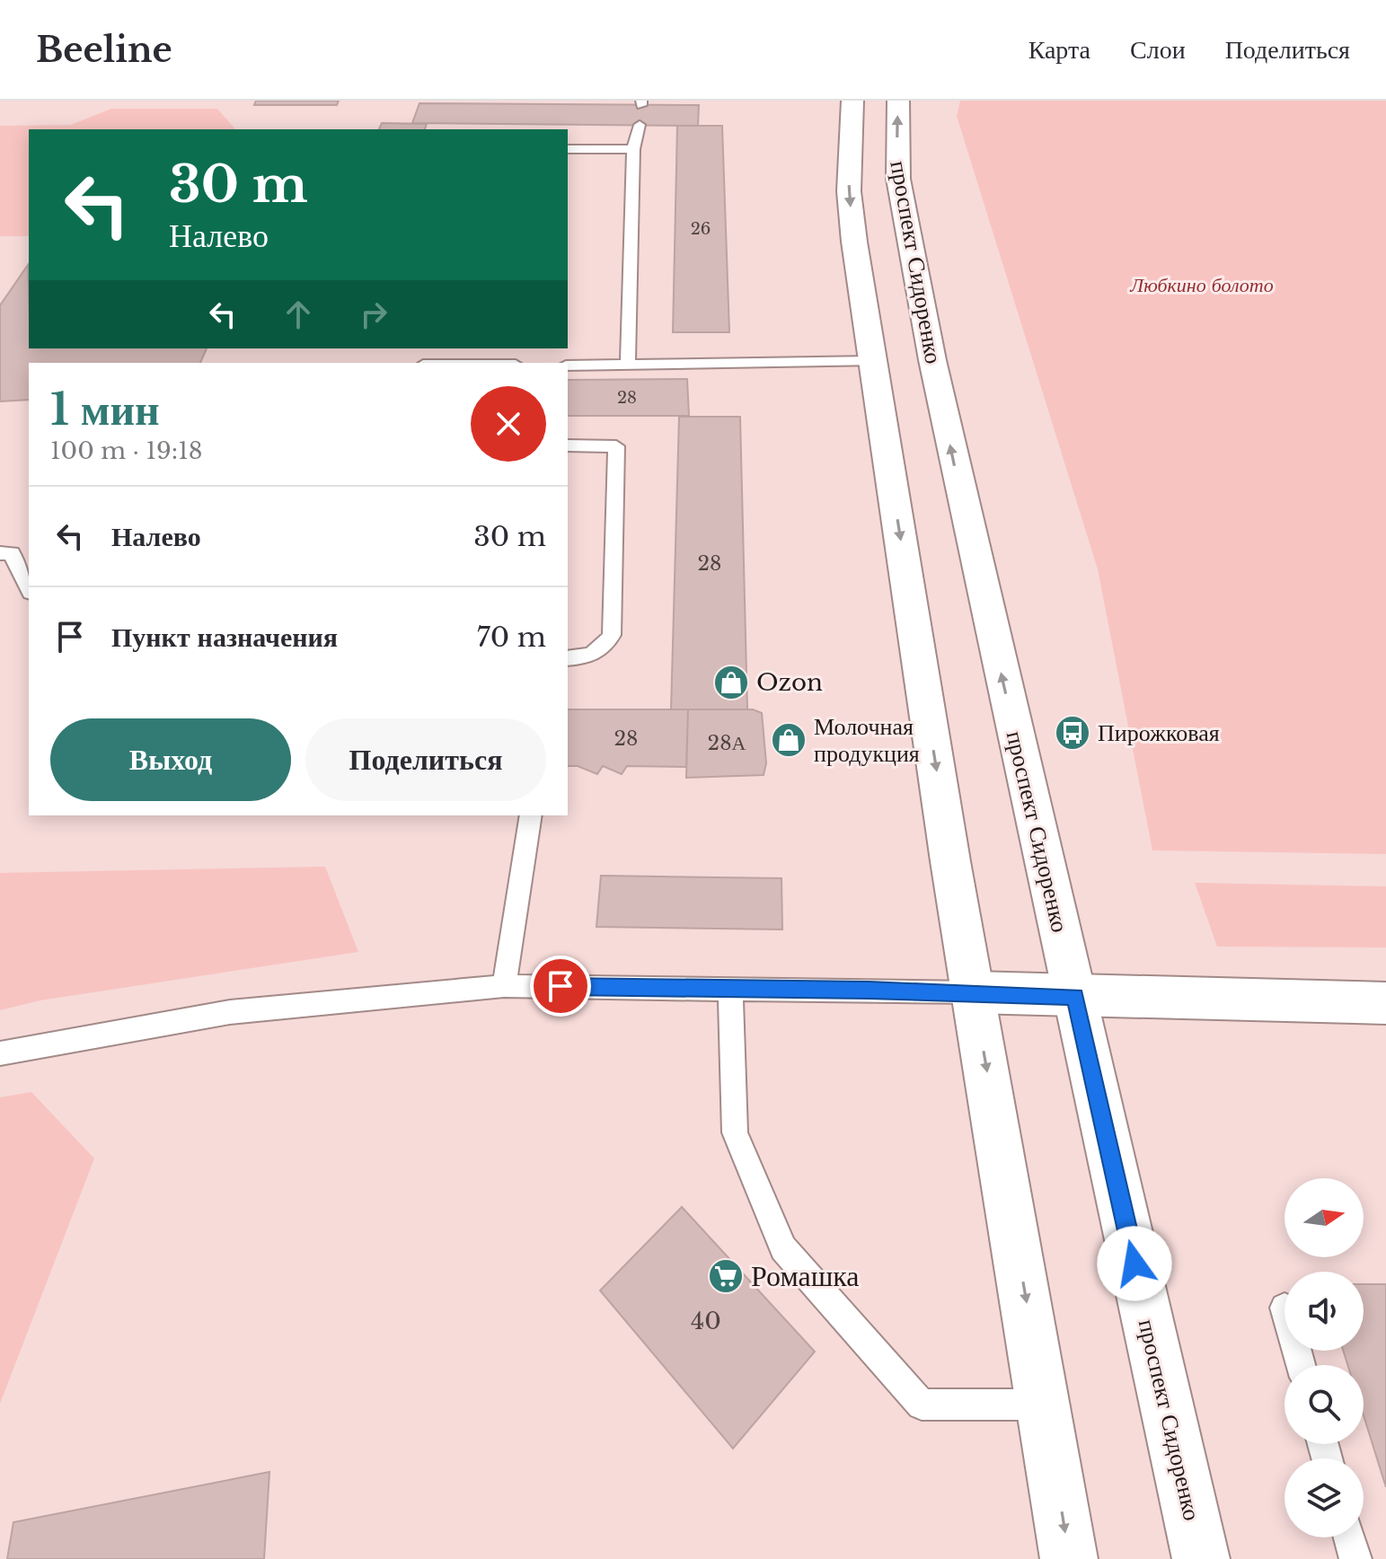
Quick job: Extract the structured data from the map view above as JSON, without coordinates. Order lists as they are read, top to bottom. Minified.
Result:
{"streets":{"main road":["проспект Сидоренко"]},"parks":["Любкино болото"],"places":{"shop":["Ozon","Молочная продукция"],"bus stop":["Пирожковая"],"supermarket":["Ромашка"]},"house_numbers":["26","28","28","28","28А","40"],"north":"right","page":{"header":"Beeline","nav":["Карта","Слои","Поделиться"],"turn":["30 m","Налево"],"heading":["1 мин","100 m · 19:18"],"list":[{"name":"Налево","value":"30 m"},{"name":"Пункт назначения","value":"70 m"}],"buttons":["Выход","Поделиться"]}}
